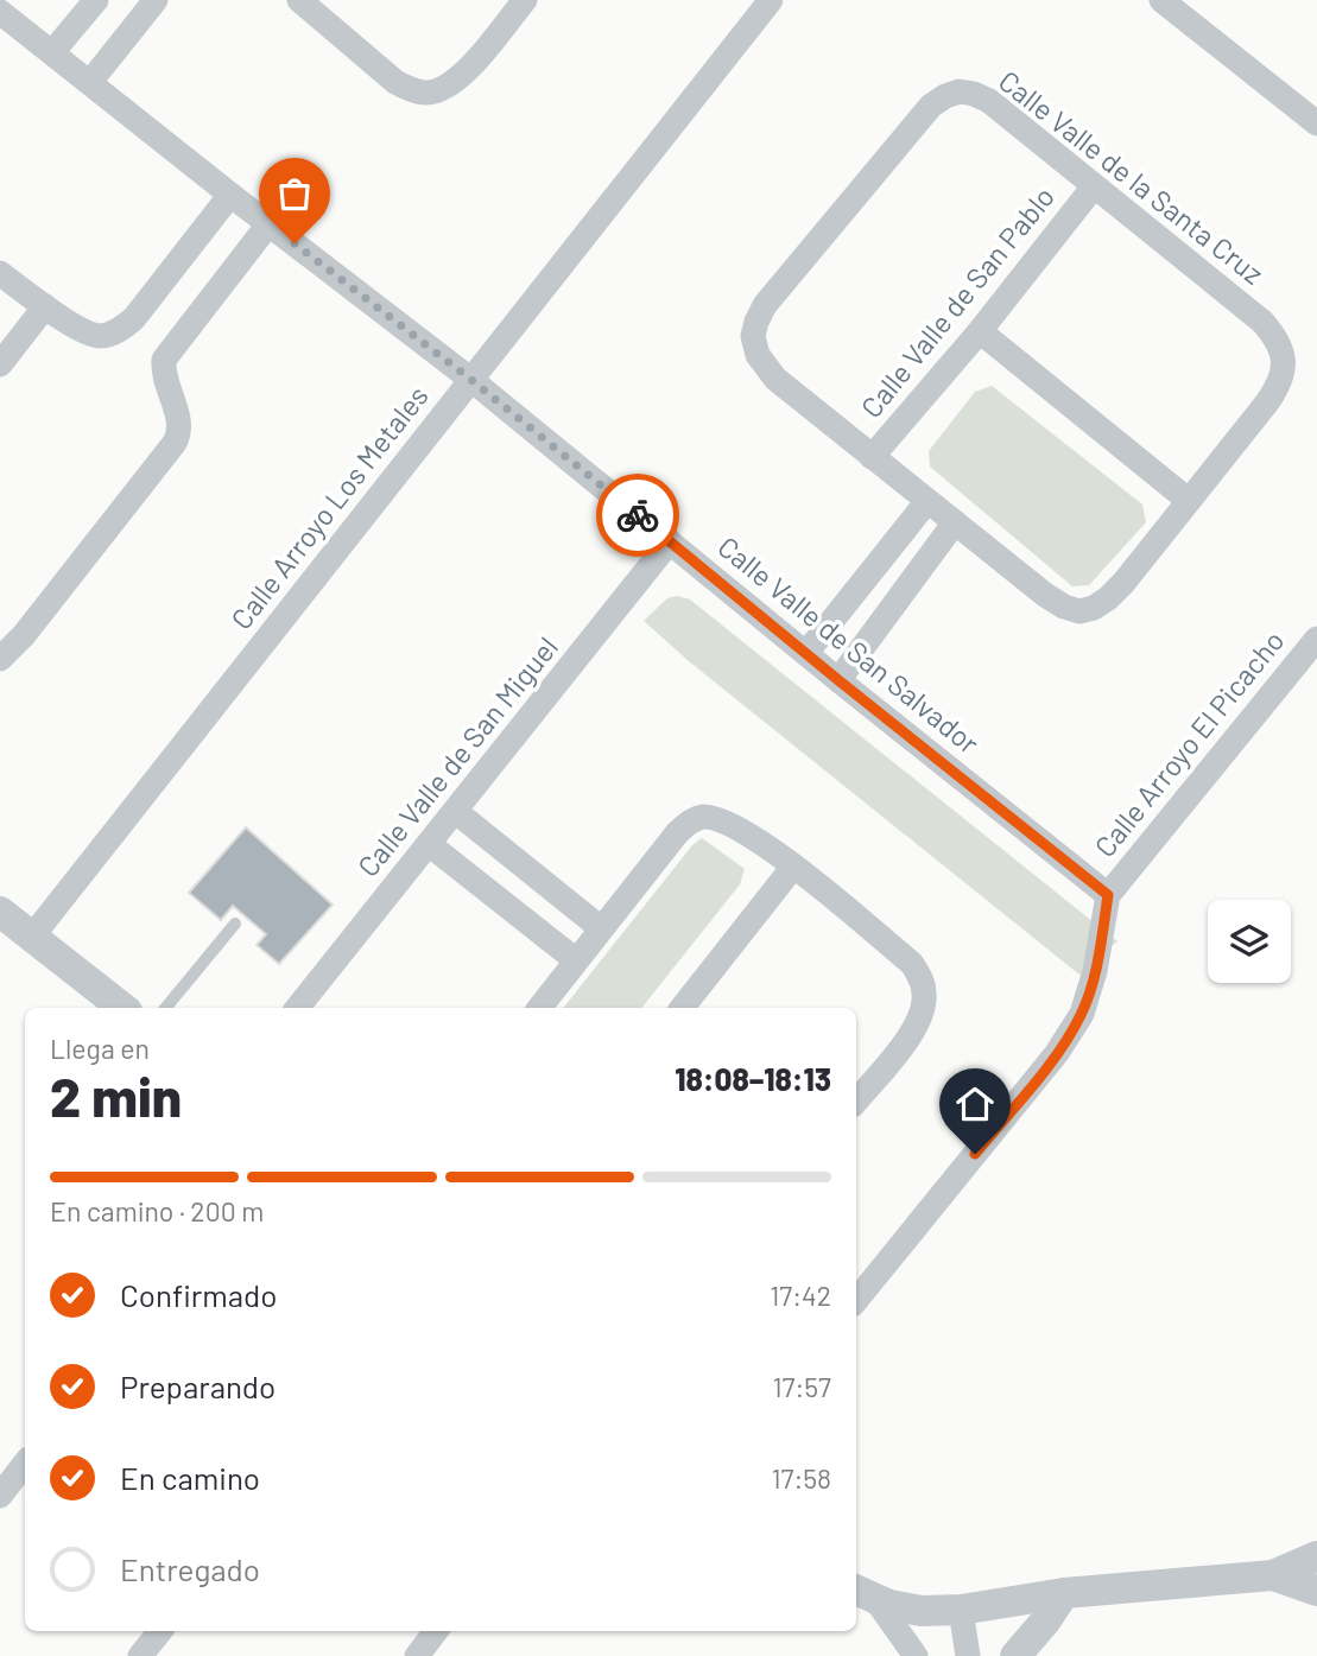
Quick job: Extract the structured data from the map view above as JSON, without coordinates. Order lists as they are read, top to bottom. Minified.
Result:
{"streets":{"street":["Calle Valle de la Santa Cruz","Calle Valle de San Pablo","Calle Arroyo Los Metales","Calle Valle de San Salvador","Calle Arroyo El Picacho","Calle Valle de San Miguel"]},"crossings":[["Calle Valle de la Santa Cruz","Calle Valle de San Pablo"],["Calle Arroyo Los Metales","Calle Valle de San Salvador"],["Calle Valle de San Salvador","Calle Arroyo El Picacho"],["Calle Valle de San Salvador","Calle Valle de San Miguel"]],"page":{"heading":["2 min","Llega en","18:08–18:13"],"bar":"En camino · 200 m","list":[["Confirmado","17:42"],["Preparando","17:57"],["En camino","17:58"],"Entregado"]}}
